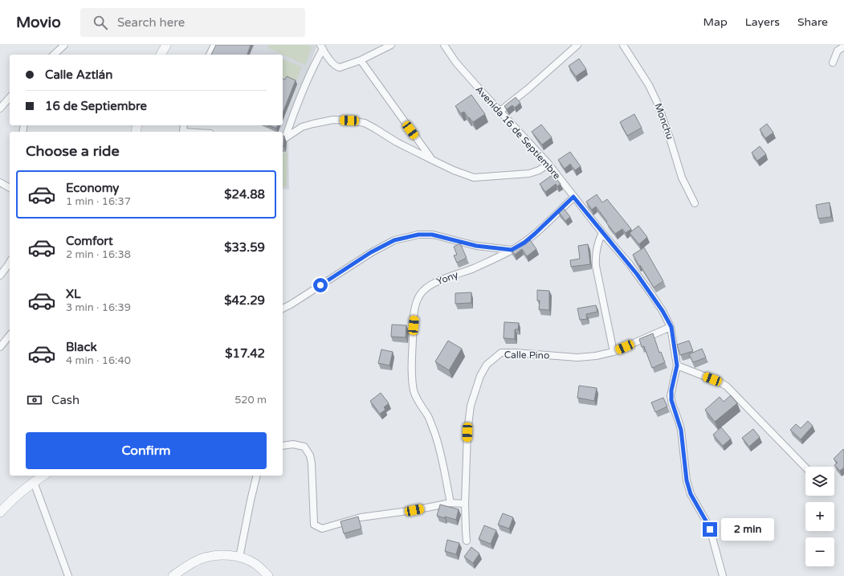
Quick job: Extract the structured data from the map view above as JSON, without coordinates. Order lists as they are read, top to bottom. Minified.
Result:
{"streets":{"street":["Monchu","Avenida 16 de Septiembre","Yony","Calle Pino"]},"crossings":[["Avenida 16 de Septiembre","Yony"],["Avenida 16 de Septiembre","Calle Pino"]],"page":{"header":"Movio","search":"Search here","nav":["Map","Layers","Share"],"banner":["Calle Aztlán","16 de Septiembre"],"heading":"Choose a ride","list":[{"name":"Economy","note":"1 min · 16:37","value":"$24.88"},{"name":"Comfort","note":"2 min · 16:38","value":"$33.59"},{"name":"XL","note":"3 min · 16:39","value":"$42.29"},{"name":"Black","note":"4 min · 16:40","value":"$17.42"}],"pay":["Cash","520 m"],"buttons":"Confirm","map_buttons":["+","−"],"bubble":"2 min"}}
